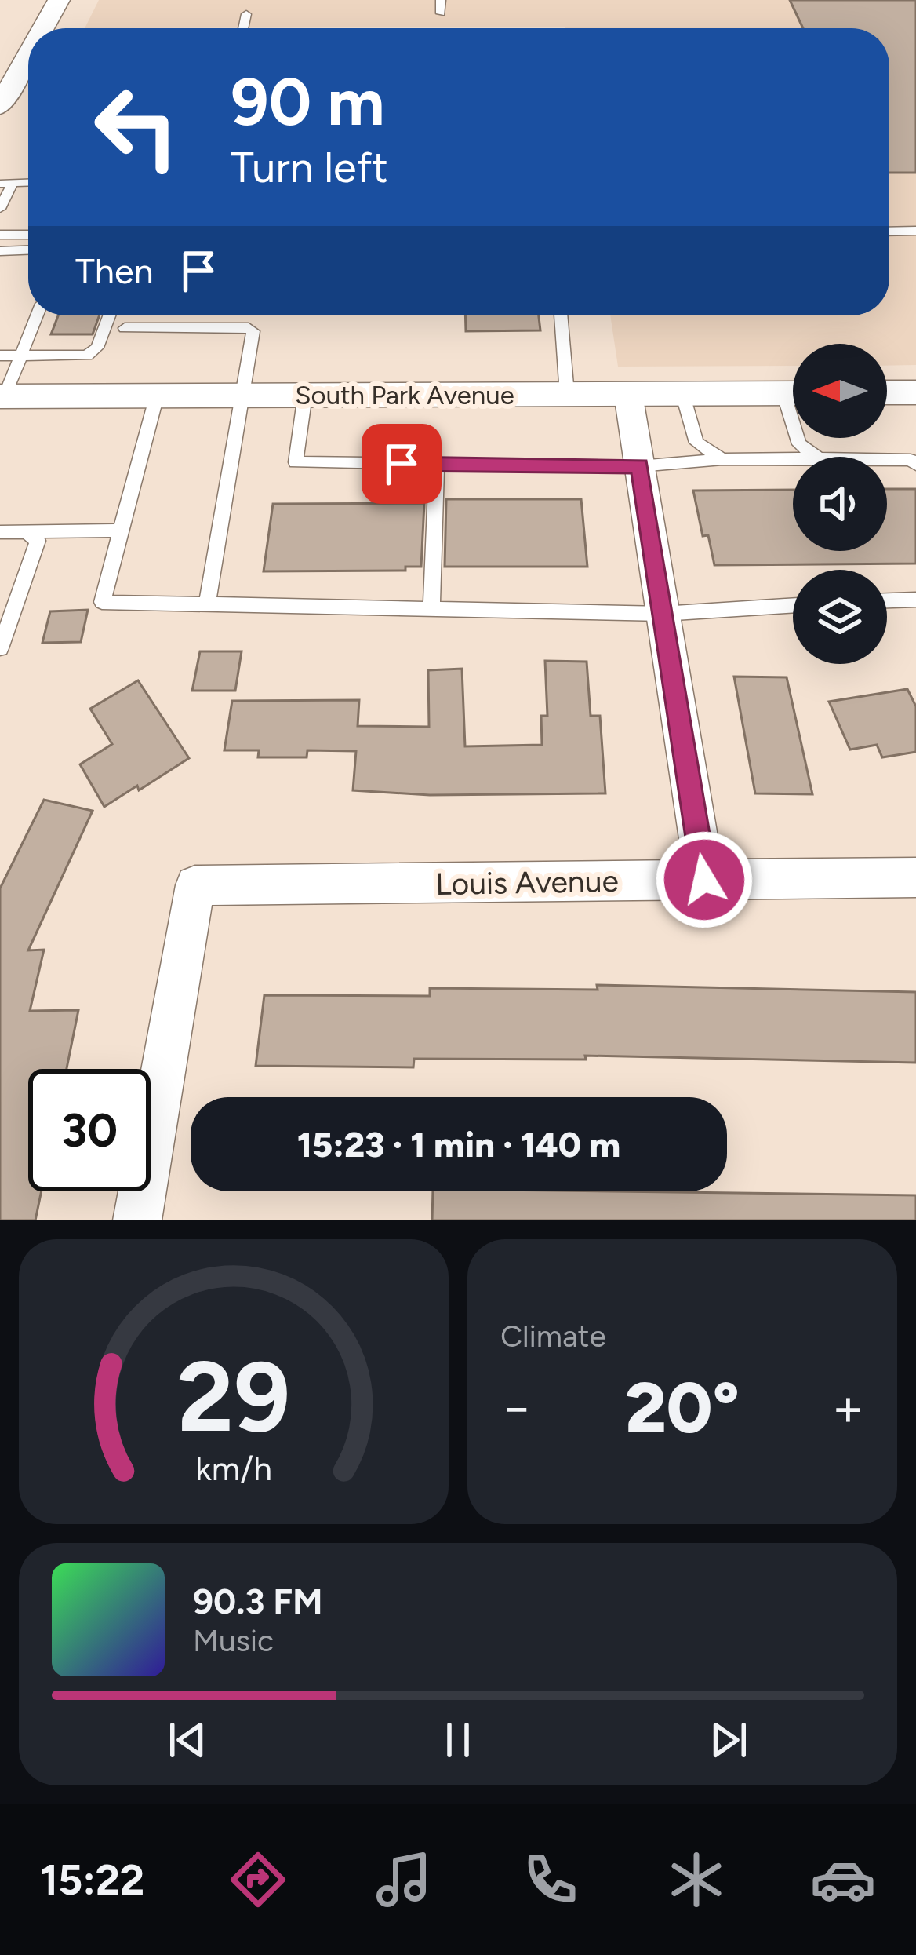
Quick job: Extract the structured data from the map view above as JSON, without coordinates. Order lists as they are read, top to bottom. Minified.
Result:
{"streets":{"street":["South Park Avenue","Louis Avenue"]},"north":"left","page":{"turn":["90 m","Turn left"],"then":"Then","limit":"30","trip":"15:23 · 1 min · 140 m","tile":"Climate","heat":["−","20°","+"],"song":["90.3 FM","Music"],"tabs":"15:22","gauge":["29","km/h"]}}
